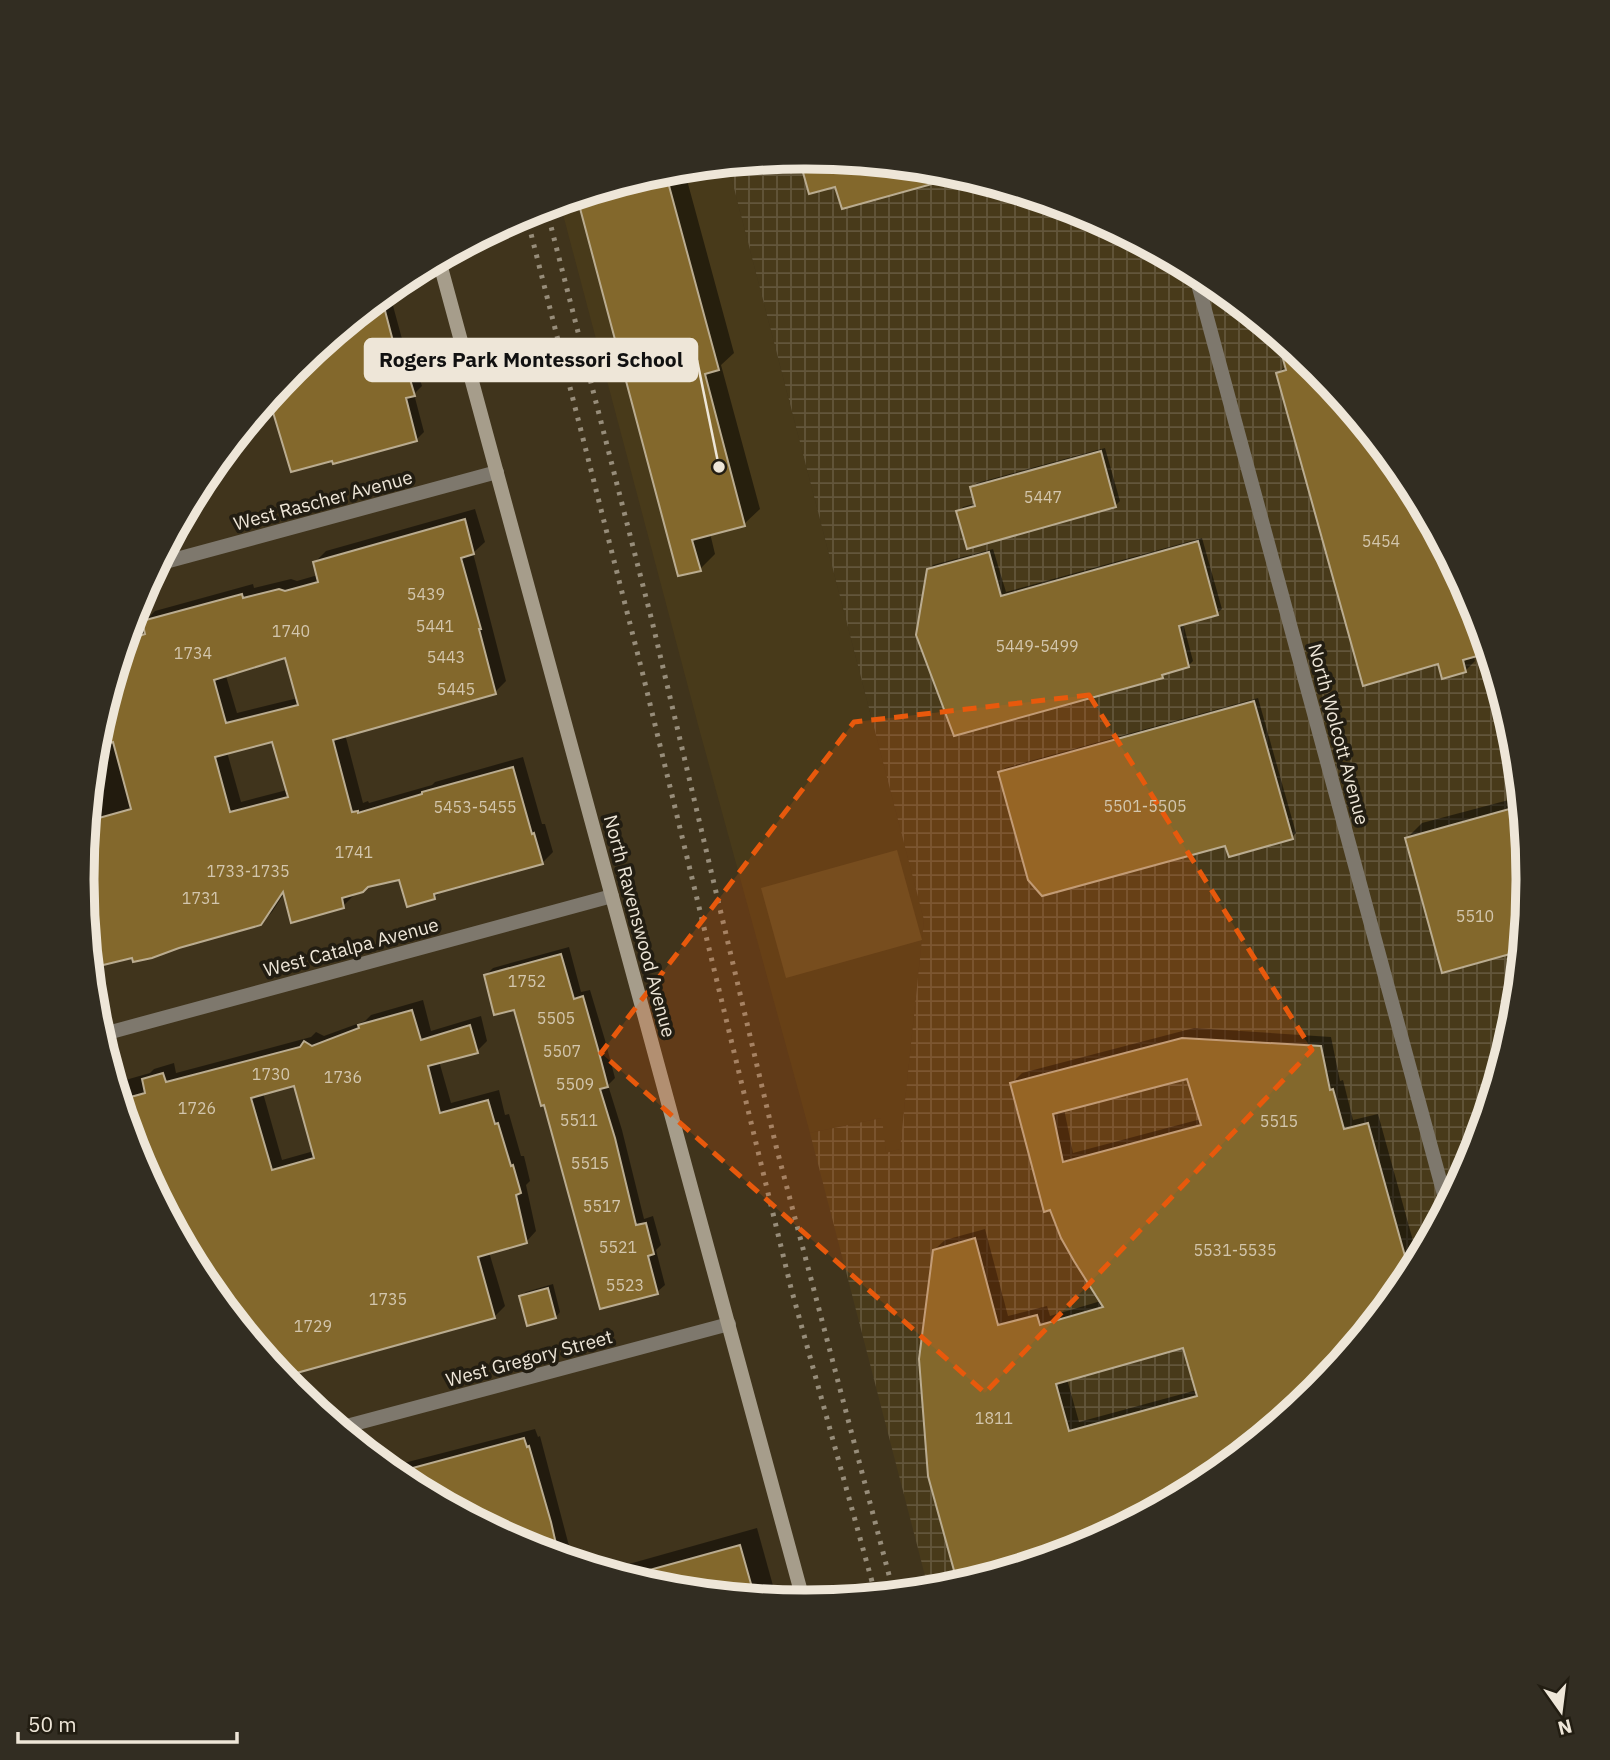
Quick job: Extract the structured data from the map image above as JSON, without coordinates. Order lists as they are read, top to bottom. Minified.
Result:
{"streets":{"street":["West Rascher Avenue","North Wolcott Avenue","North Ravenswood Avenue","West Catalpa Avenue","West Gregory Street"]},"crossings":[["West Rascher Avenue","North Ravenswood Avenue"],["North Ravenswood Avenue","West Catalpa Avenue"],["North Ravenswood Avenue","West Gregory Street"]],"places":["Rogers Park Montessori School"],"house_numbers":["5447","5454","5439","5441","1740","5449-5499","1734","5443","5445","5501-5505","5453-5455","1741","1733-1735","1731","5510","1752","5505","5507","1730","1736","5509","1726","5511","5515","5515","5517","5521","5531-5535","5523","1735","1729","1811"],"scale_bar":"50 m","north":"bottom"}
